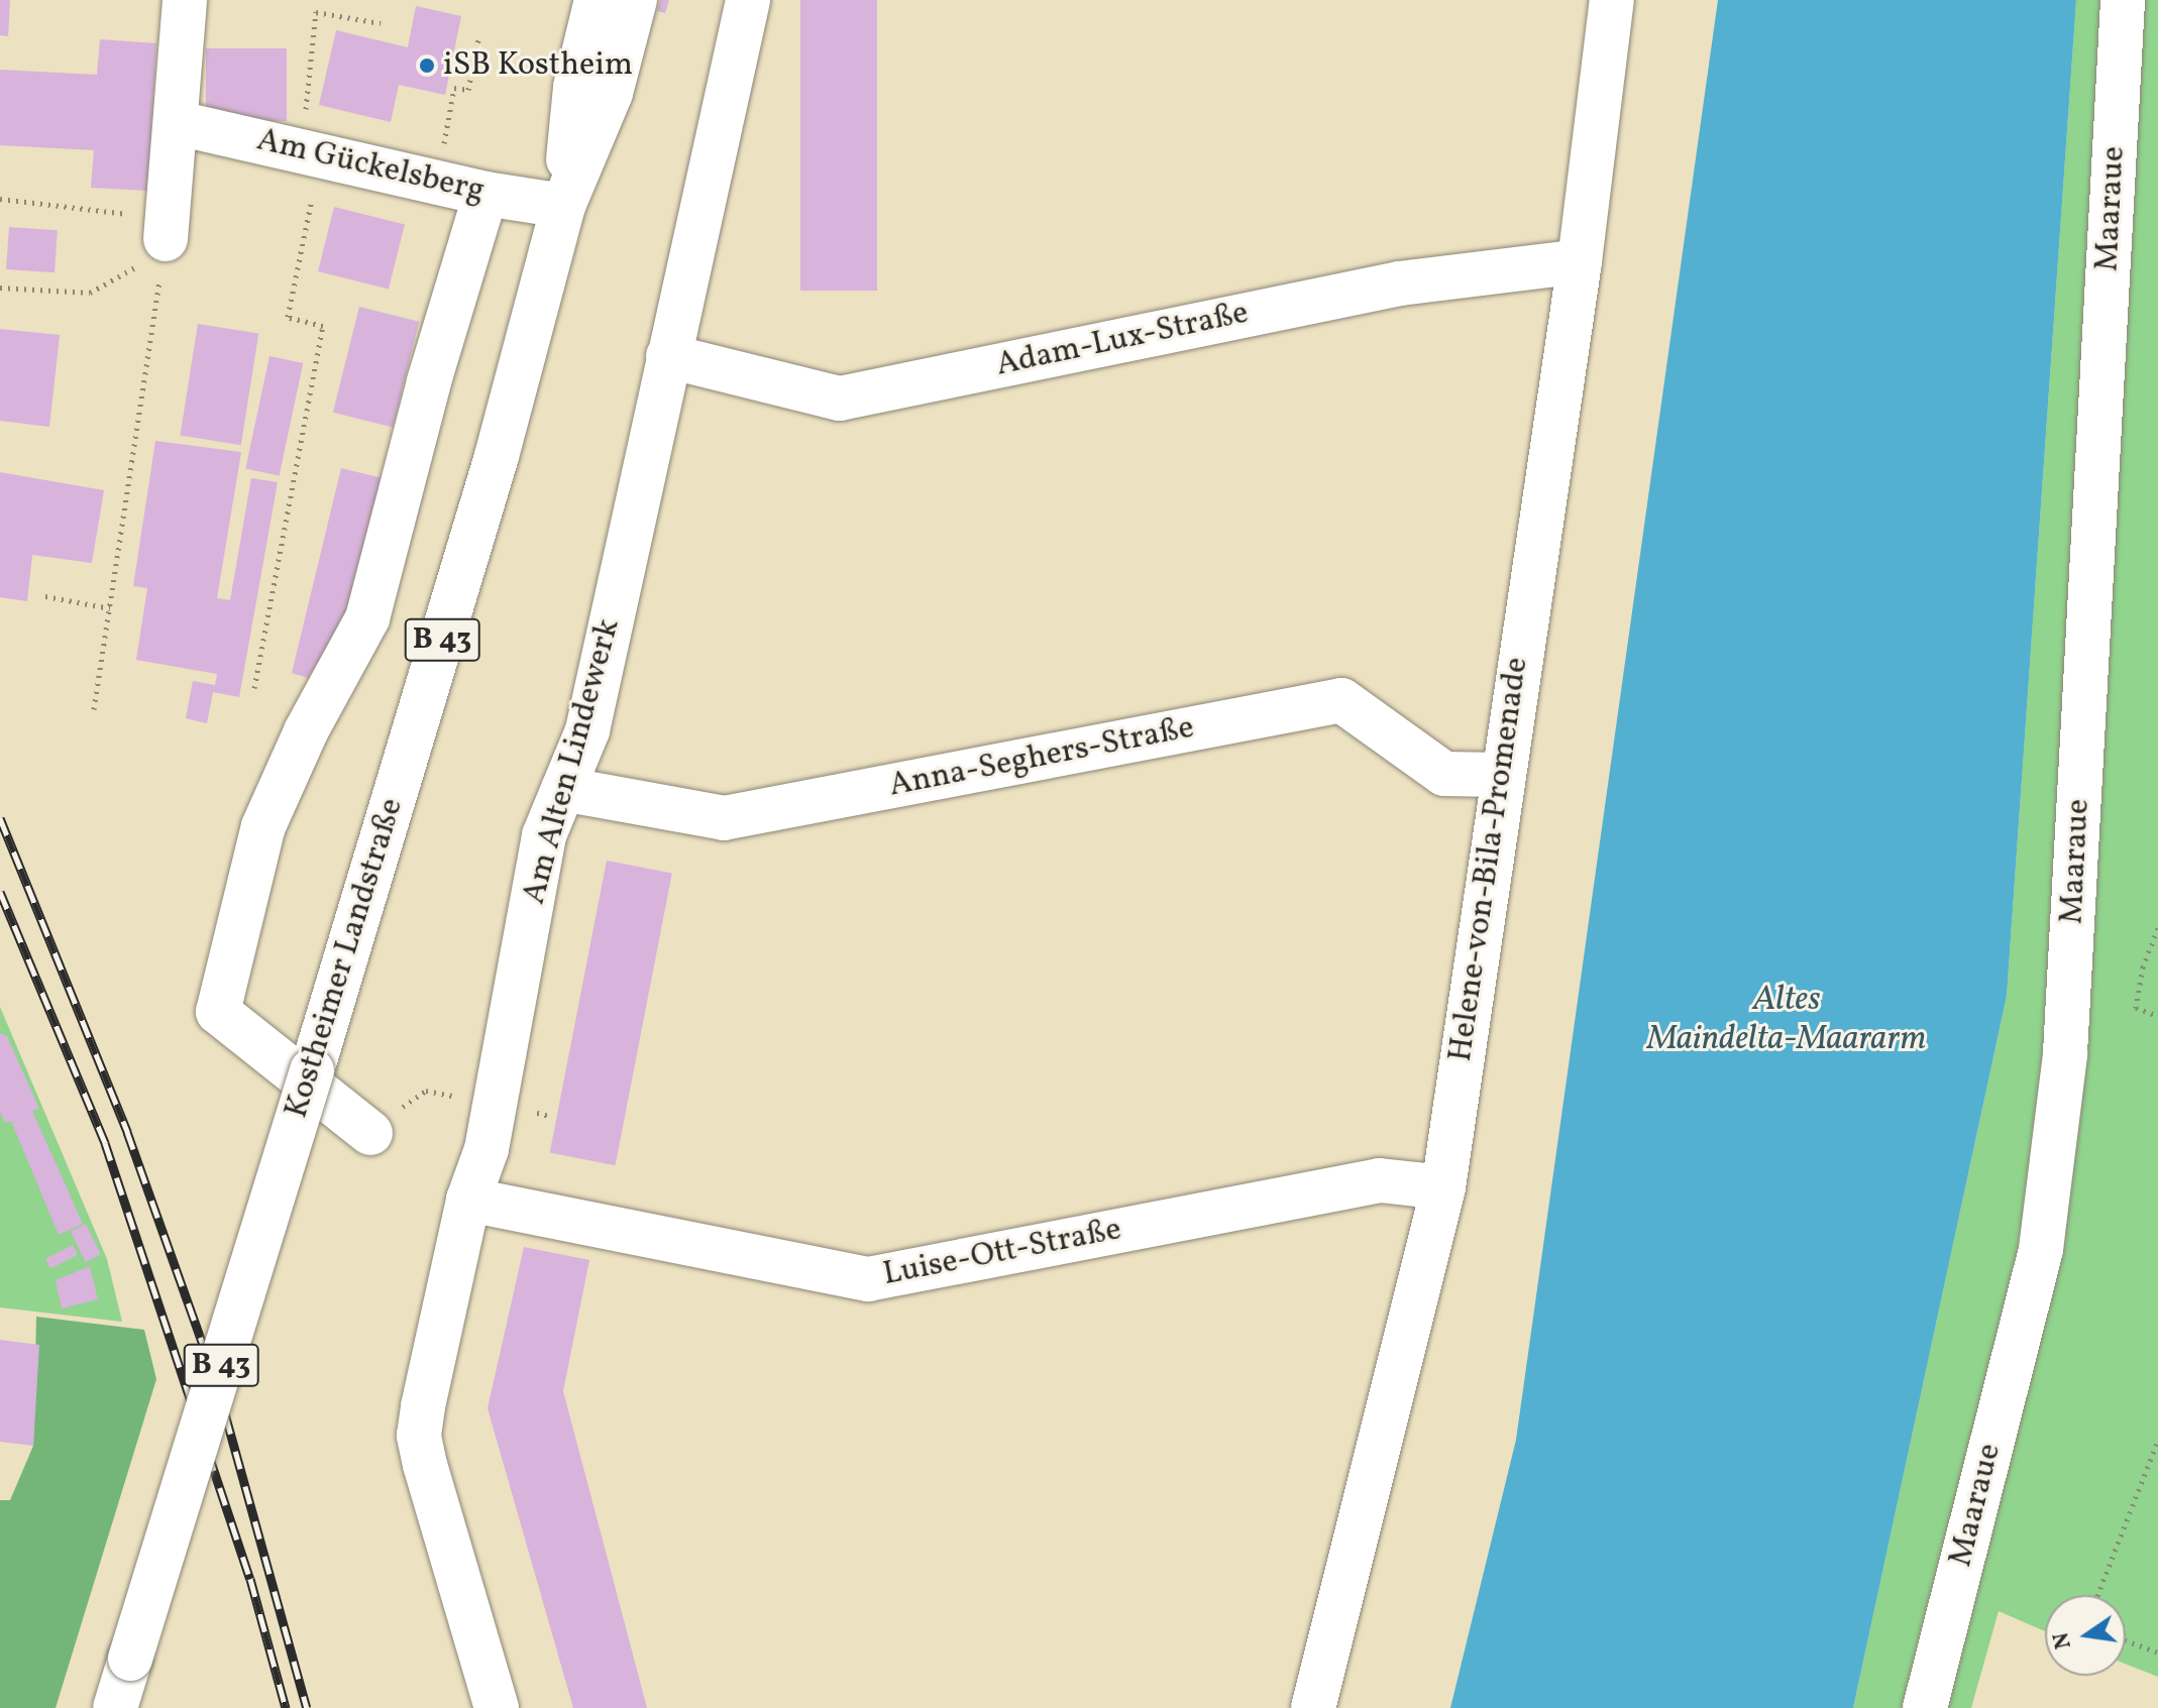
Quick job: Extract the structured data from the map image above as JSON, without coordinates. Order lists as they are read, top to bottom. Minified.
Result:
{"streets":{"street":["Am Gückelsberg","Maaraue","Adam-Lux-Straße","B 43","Anna-Seghers-Straße","Am Alten Lindewerk","Helene-von-Bila-Promenade","Kostheimer Landstraße","Luise-Ott-Straße"]},"crossings":[["Am Gückelsberg","Kostheimer Landstraße"],["Adam-Lux-Straße","Am Alten Lindewerk"],["Adam-Lux-Straße","Helene-von-Bila-Promenade"],["Anna-Seghers-Straße","Am Alten Lindewerk"],["Anna-Seghers-Straße","Helene-von-Bila-Promenade"],["Am Alten Lindewerk","Luise-Ott-Straße"],["Helene-von-Bila-Promenade","Luise-Ott-Straße"]],"water":["Altes Maindelta-Maararm"],"places":["iSB Kostheim"],"north":"left"}
